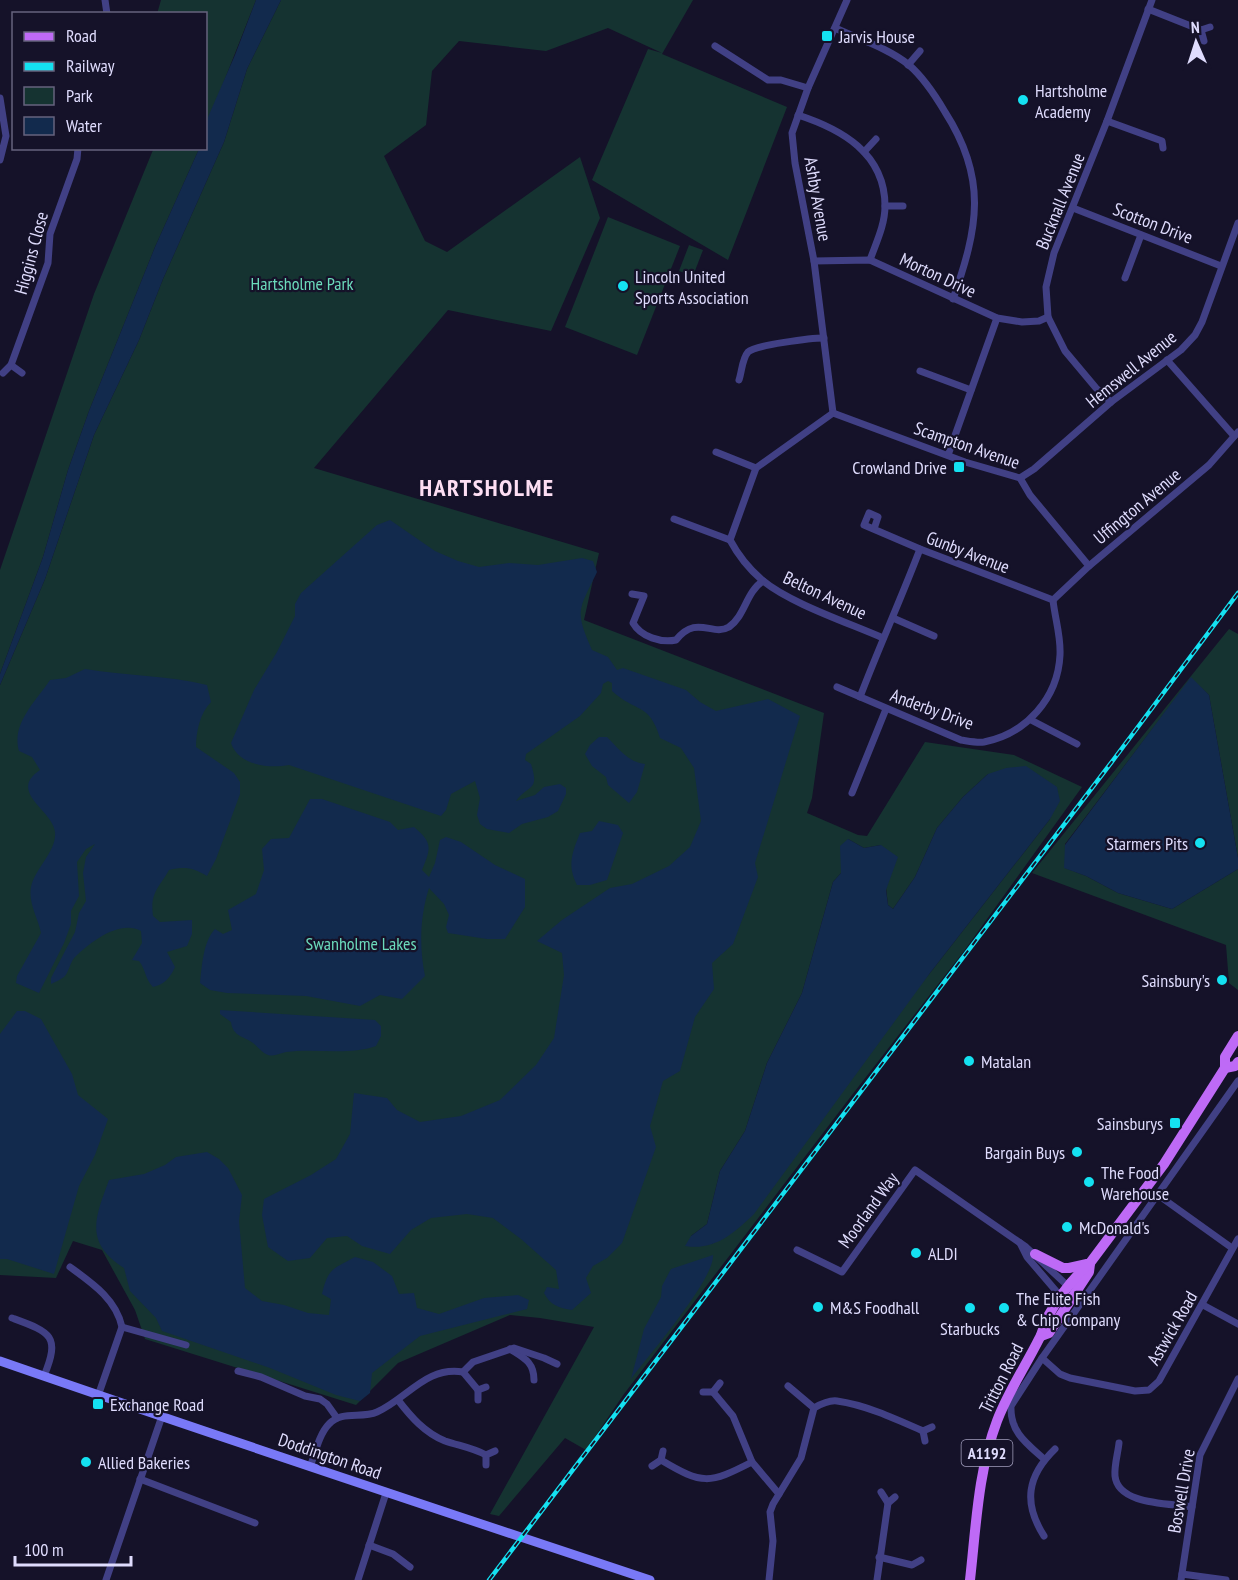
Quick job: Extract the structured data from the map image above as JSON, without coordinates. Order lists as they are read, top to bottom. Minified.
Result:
{"streets":{"main road":["Tritton Road","A1192","Doddington Road"],"street":["Ashby Avenue","Bucknall Avenue","Scotton Drive","Higgins Close","Morton Drive","Hemswell Avenue","Scampton Avenue","Uffington Avenue","Gunby Avenue","Belton Avenue","Anderby Drive","Moorland Way","Astwick Road","Boswell Drive"]},"crossings":[["Ashby Avenue","Morton Drive"],["Ashby Avenue","Scampton Avenue"],["Bucknall Avenue","Scotton Drive"],["Bucknall Avenue","Morton Drive"],["Bucknall Avenue","Hemswell Avenue"],["Scotton Drive","Hemswell Avenue"],["Hemswell Avenue","Scampton Avenue"],["Scampton Avenue","Uffington Avenue"],["Uffington Avenue","Gunby Avenue"],["Uffington Avenue","Belton Avenue"],["Uffington Avenue","Anderby Drive"],["Gunby Avenue","Belton Avenue"],["Gunby Avenue","Anderby Drive"],["Belton Avenue","Anderby Drive"],["Moorland Way","Tritton Road"]],"districts":["HARTSHOLME"],"parks":["Hartsholme Park","Swanholme Lakes"],"places":{"transit":["Jarvis House","Crowland Drive","Sainsburys","Exchange Road"],"other":["Hartsholme Academy","Lincoln United Sports Association","Starmers Pits","Sainsbury's","Matalan","Bargain Buys","The Food Warehouse","McDonald's","ALDI","M&S Foodhall","Starbucks","The Elite Fish & Chip Company","Allied Bakeries"]},"legend":["Road","Railway","Park","Water"],"scale_bar":"100 m","north":"top"}
